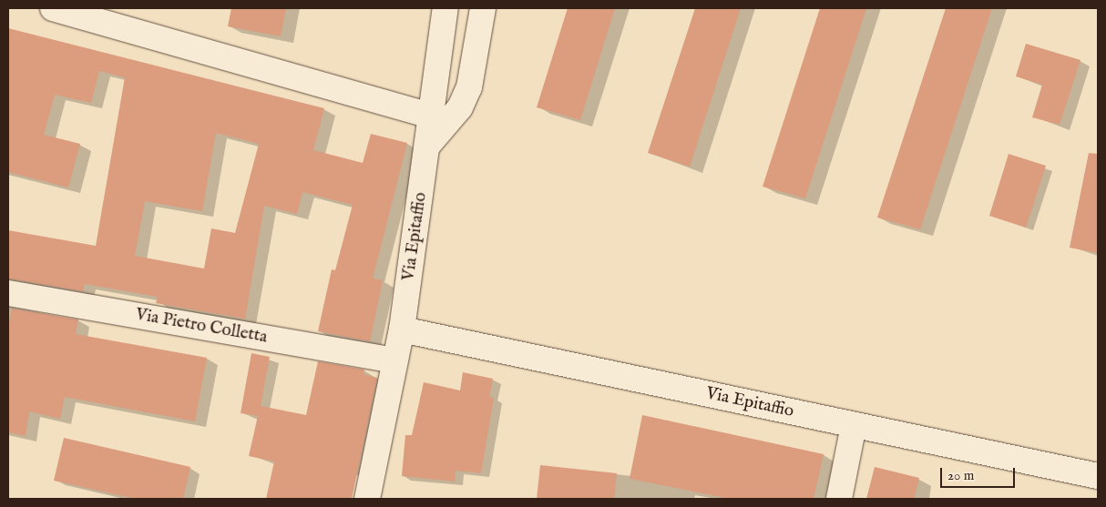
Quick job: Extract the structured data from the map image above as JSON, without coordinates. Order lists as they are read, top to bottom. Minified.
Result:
{"streets":{"street":["Via Epitaffio","Via Pietro Colletta"]},"crossings":[["Via Epitaffio","Via Pietro Colletta"]],"scale_bar":"20 m"}
